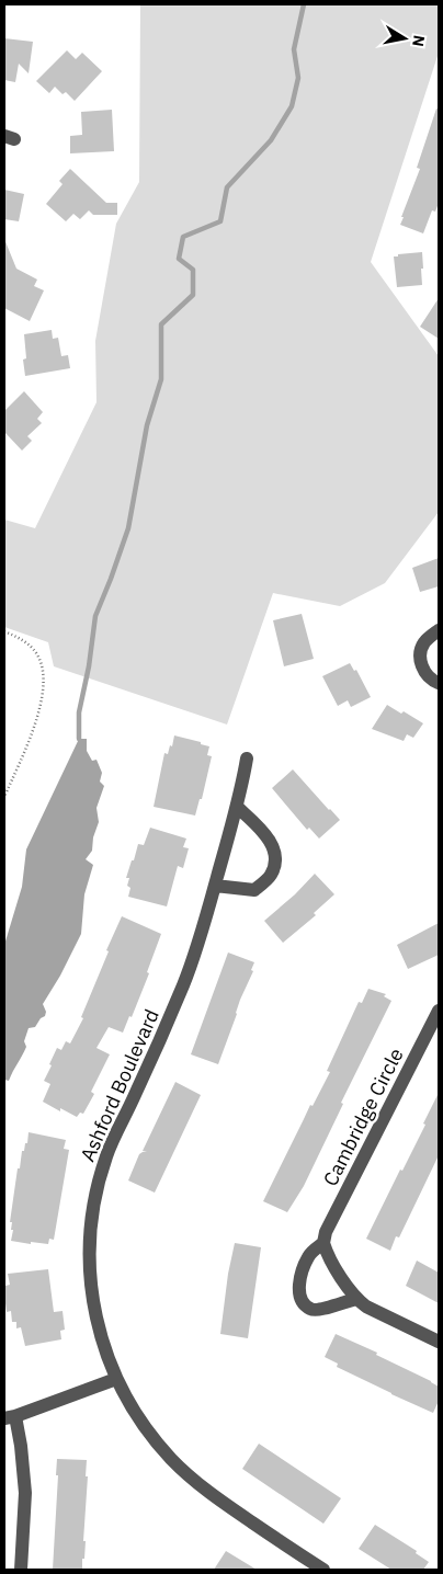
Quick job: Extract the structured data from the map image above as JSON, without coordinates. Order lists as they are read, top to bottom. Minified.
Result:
{"streets":{"street":["Ashford Boulevard","Cambridge Circle"]},"north":"right"}
